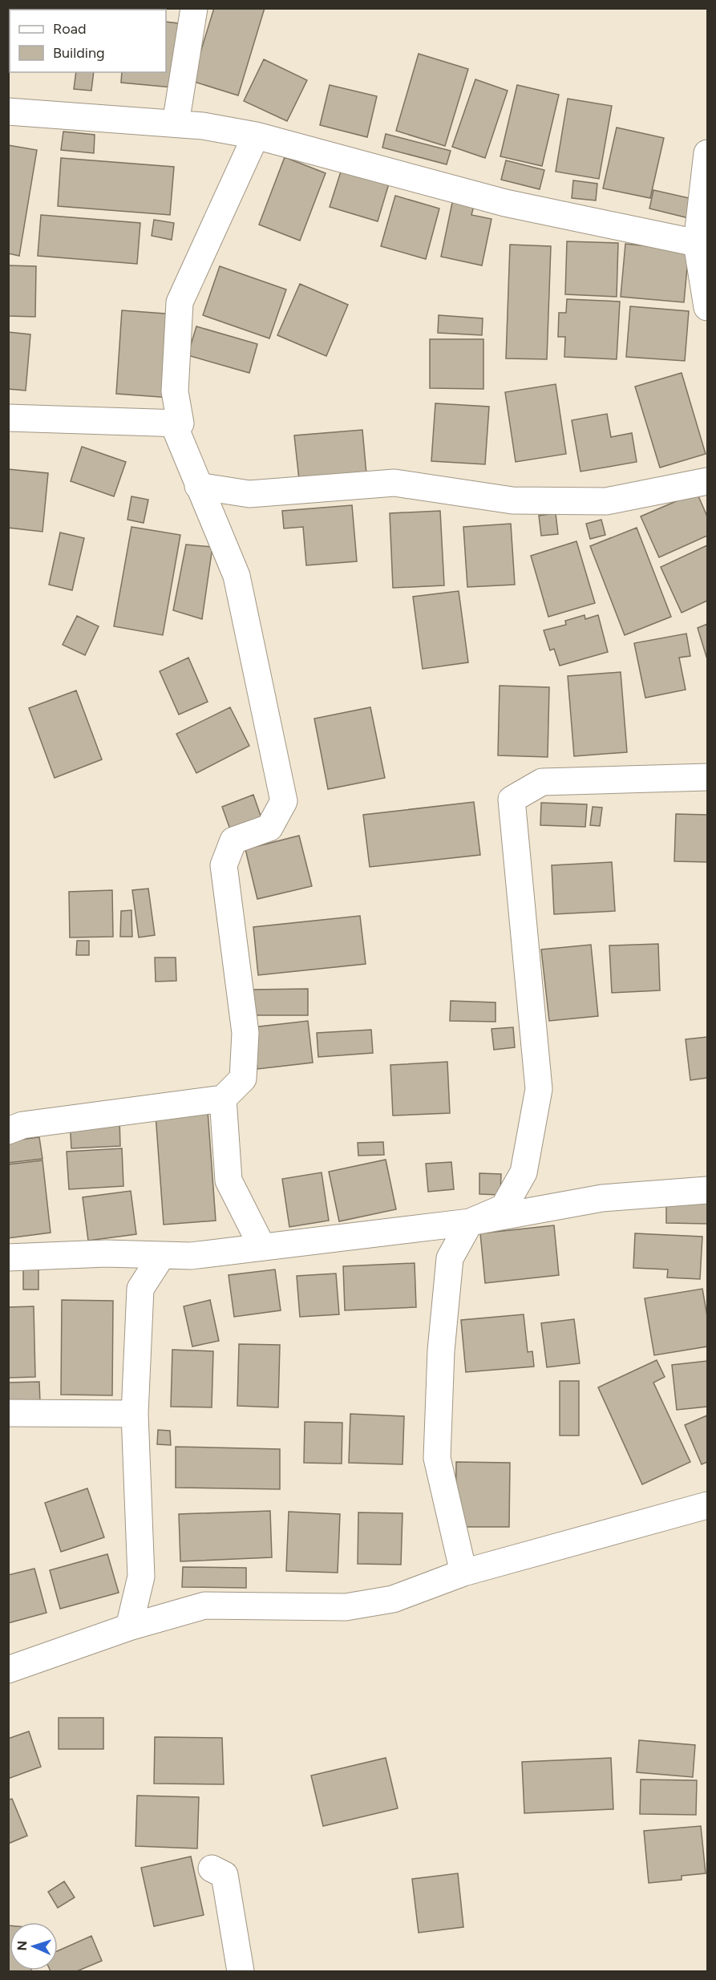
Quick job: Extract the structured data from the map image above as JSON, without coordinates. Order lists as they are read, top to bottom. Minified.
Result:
{"legend":["Road","Building"],"north":"left"}
